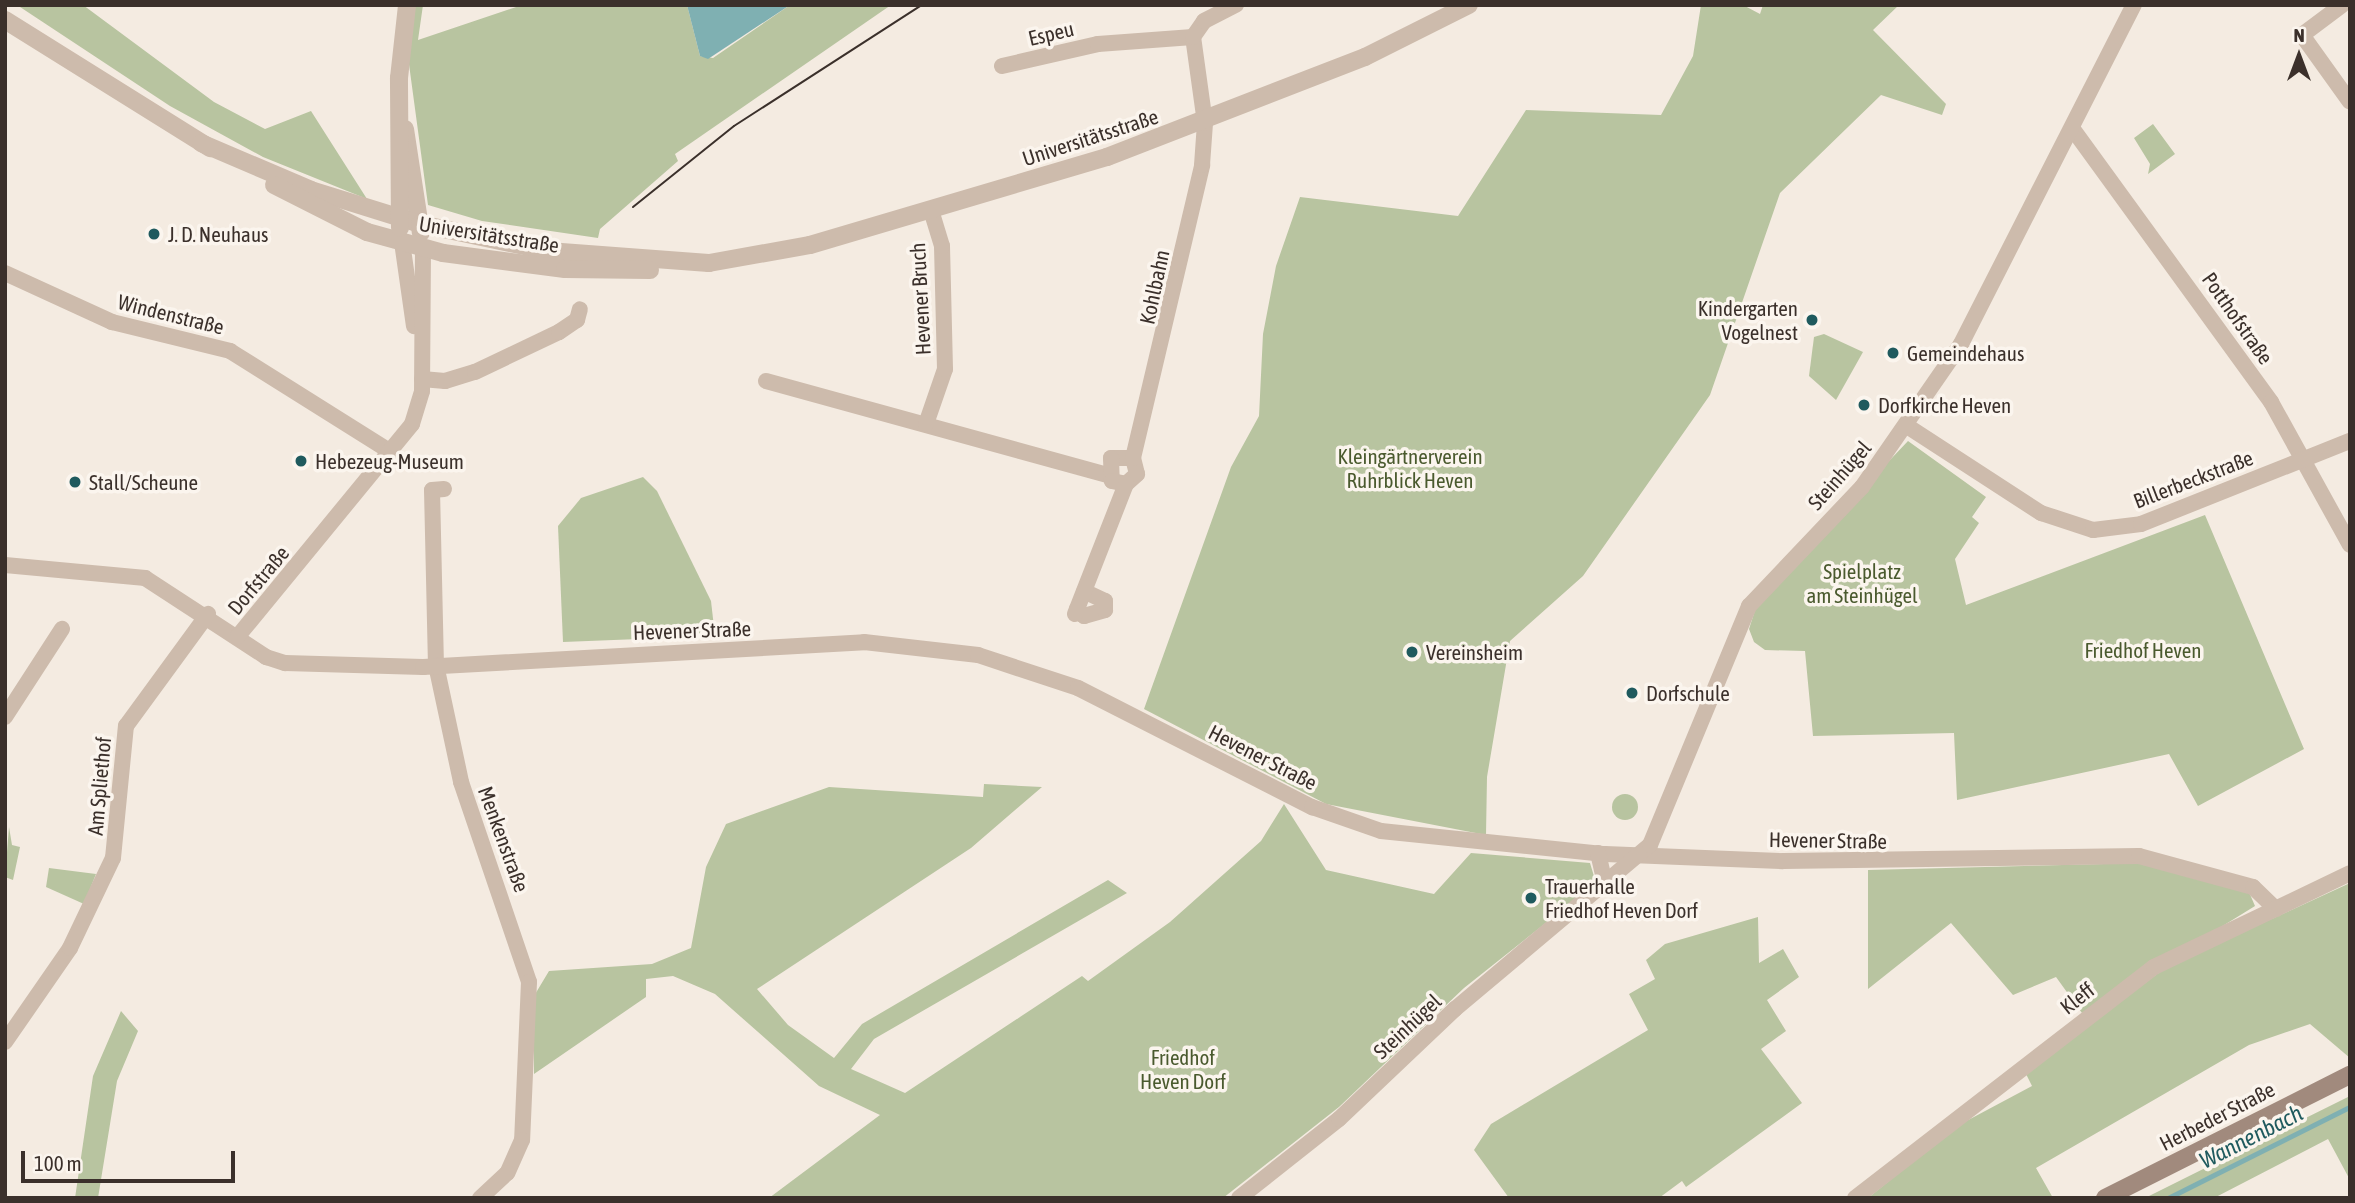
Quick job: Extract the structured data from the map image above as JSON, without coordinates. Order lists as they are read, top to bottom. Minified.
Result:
{"streets":{"main road":["Herbeder Straße"],"street":["Espeu","Universitätsstraße","Kohlbahn","Hevener Bruch","Windenstraße","Potthofstraße","Steinhügel","Billerbeckstraße","Dorfstraße","Hevener Straße","Am Spliethof","Menkenstraße","Kleff"]},"crossings":[["Universitätsstraße","Kohlbahn"],["Universitätsstraße","Hevener Bruch"],["Universitätsstraße","Dorfstraße"],["Windenstraße","Dorfstraße"],["Potthofstraße","Steinhügel"],["Potthofstraße","Billerbeckstraße"],["Steinhügel","Billerbeckstraße"],["Steinhügel","Hevener Straße"],["Dorfstraße","Hevener Straße"],["Dorfstraße","Am Spliethof"],["Hevener Straße","Menkenstraße"],["Hevener Straße","Kleff"]],"water":["Wannenbach"],"parks":["Kleingärtnerverein Ruhrblick Heven","Spielplatz am Steinhügel","Friedhof Heven","Friedhof Heven Dorf"],"places":["J. D. Neuhaus","Kindergarten Vogelnest","Gemeindehaus","Dorfkirche Heven","Hebezeug-Museum","Stall/Scheune","Vereinsheim","Dorfschule","Trauerhalle Friedhof Heven Dorf"],"scale_bar":"100 m","north":"top"}
